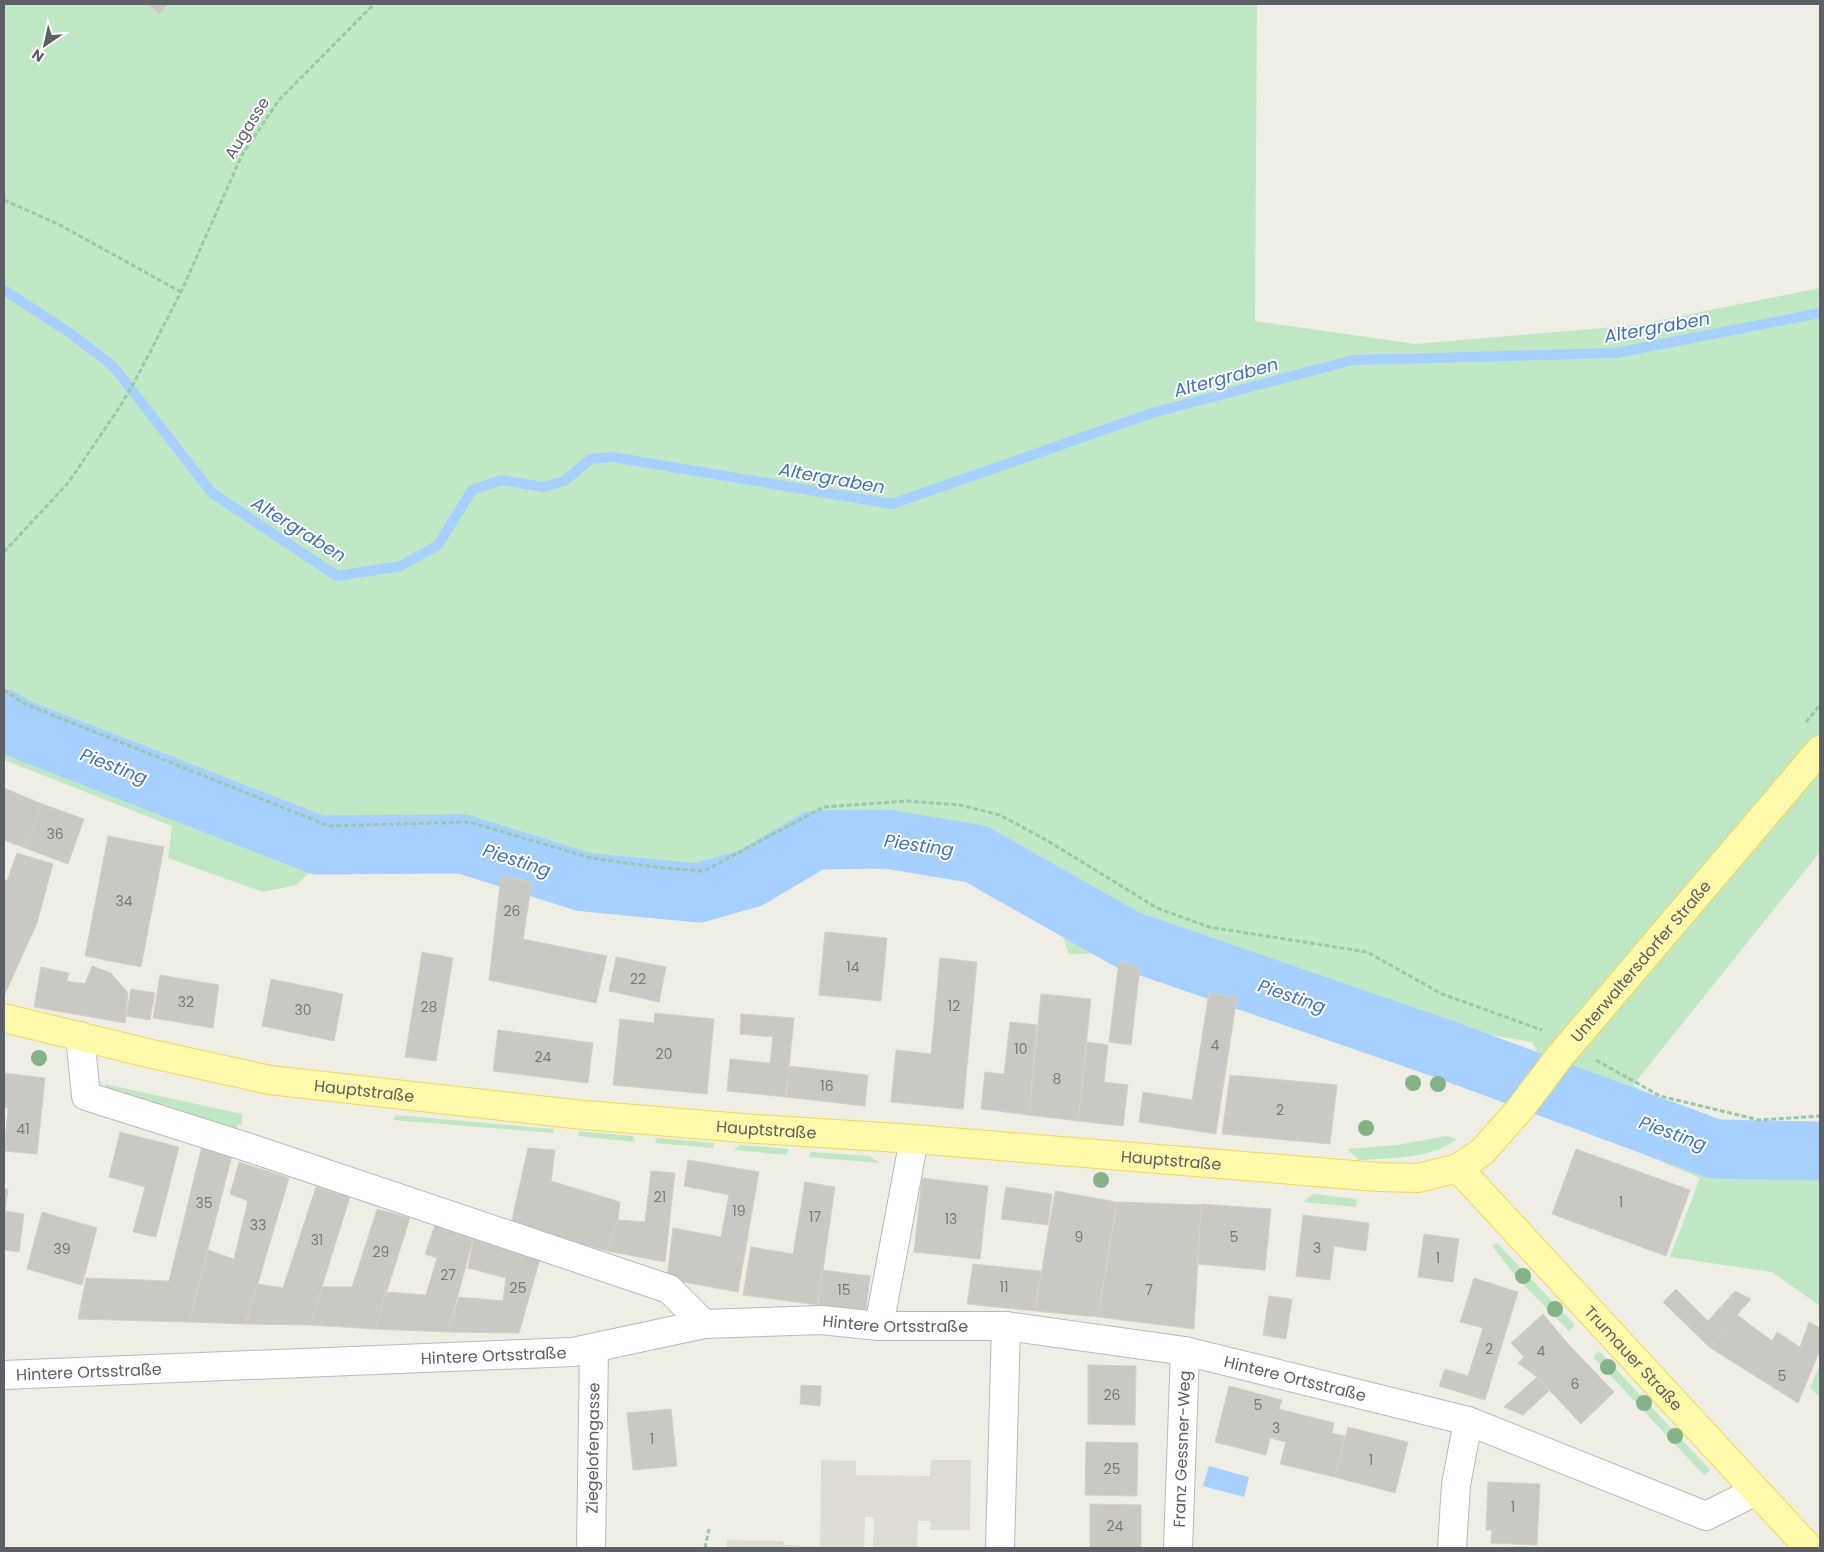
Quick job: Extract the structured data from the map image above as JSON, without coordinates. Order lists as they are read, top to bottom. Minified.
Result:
{"streets":{"main road":["Unterwaltersdorfer Straße","Hauptstraße","Trumauer Straße"],"street":["Hintere Ortsstraße","Ziegelofengasse","Franz Gessner-Weg"],"path":["Augasse"]},"crossings":[["Unterwaltersdorfer Straße","Hauptstraße"],["Unterwaltersdorfer Straße","Trumauer Straße"],["Hauptstraße","Trumauer Straße"],["Hintere Ortsstraße","Trumauer Straße"],["Hintere Ortsstraße","Ziegelofengasse"],["Hintere Ortsstraße","Franz Gessner-Weg"]],"water":["Altergraben","Piesting"],"house_numbers":["36","34","26","14","22","32","12","28","30","4","10","20","24","8","16","2","41","21","1","35","19","17","13","33","9","5","31","3","39","29","1","27","11","25","15","7","2","4","5","6","26","5","3","1","1","25","1","24"],"north":"bottom left"}
